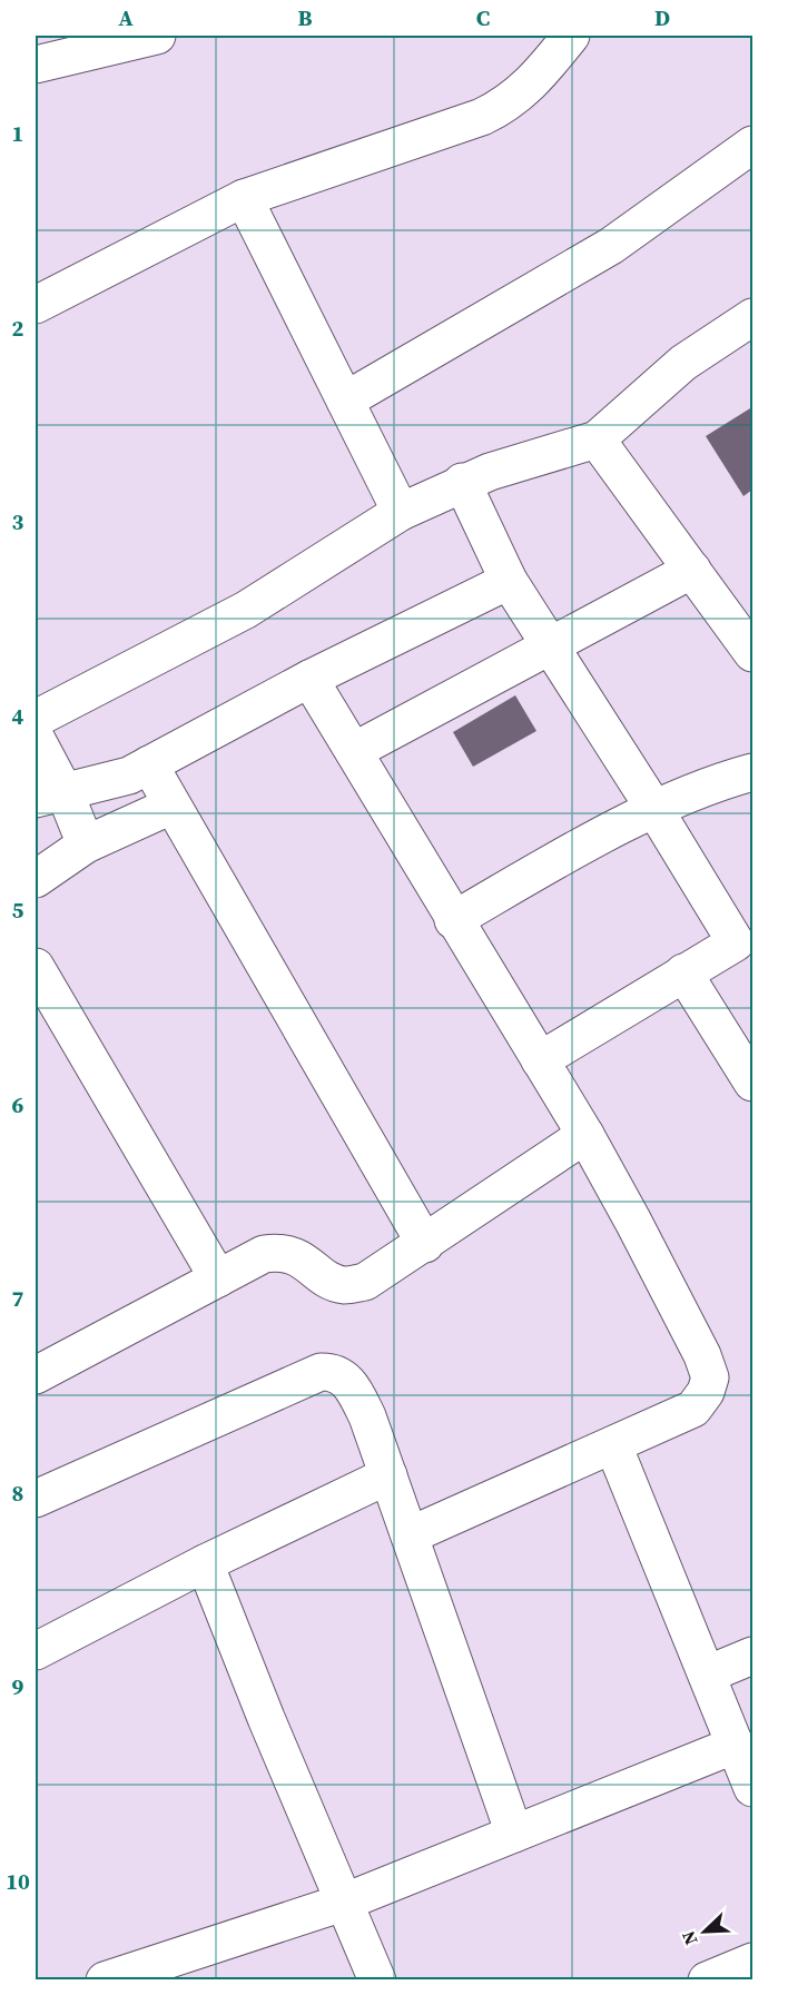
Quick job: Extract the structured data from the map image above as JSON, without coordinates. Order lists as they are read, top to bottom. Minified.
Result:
{"north":"bottom left","grid":{"columns":["A","B","C","D"],"rows":["1","2","3","4","5","6","7","8","9","10"]}}
